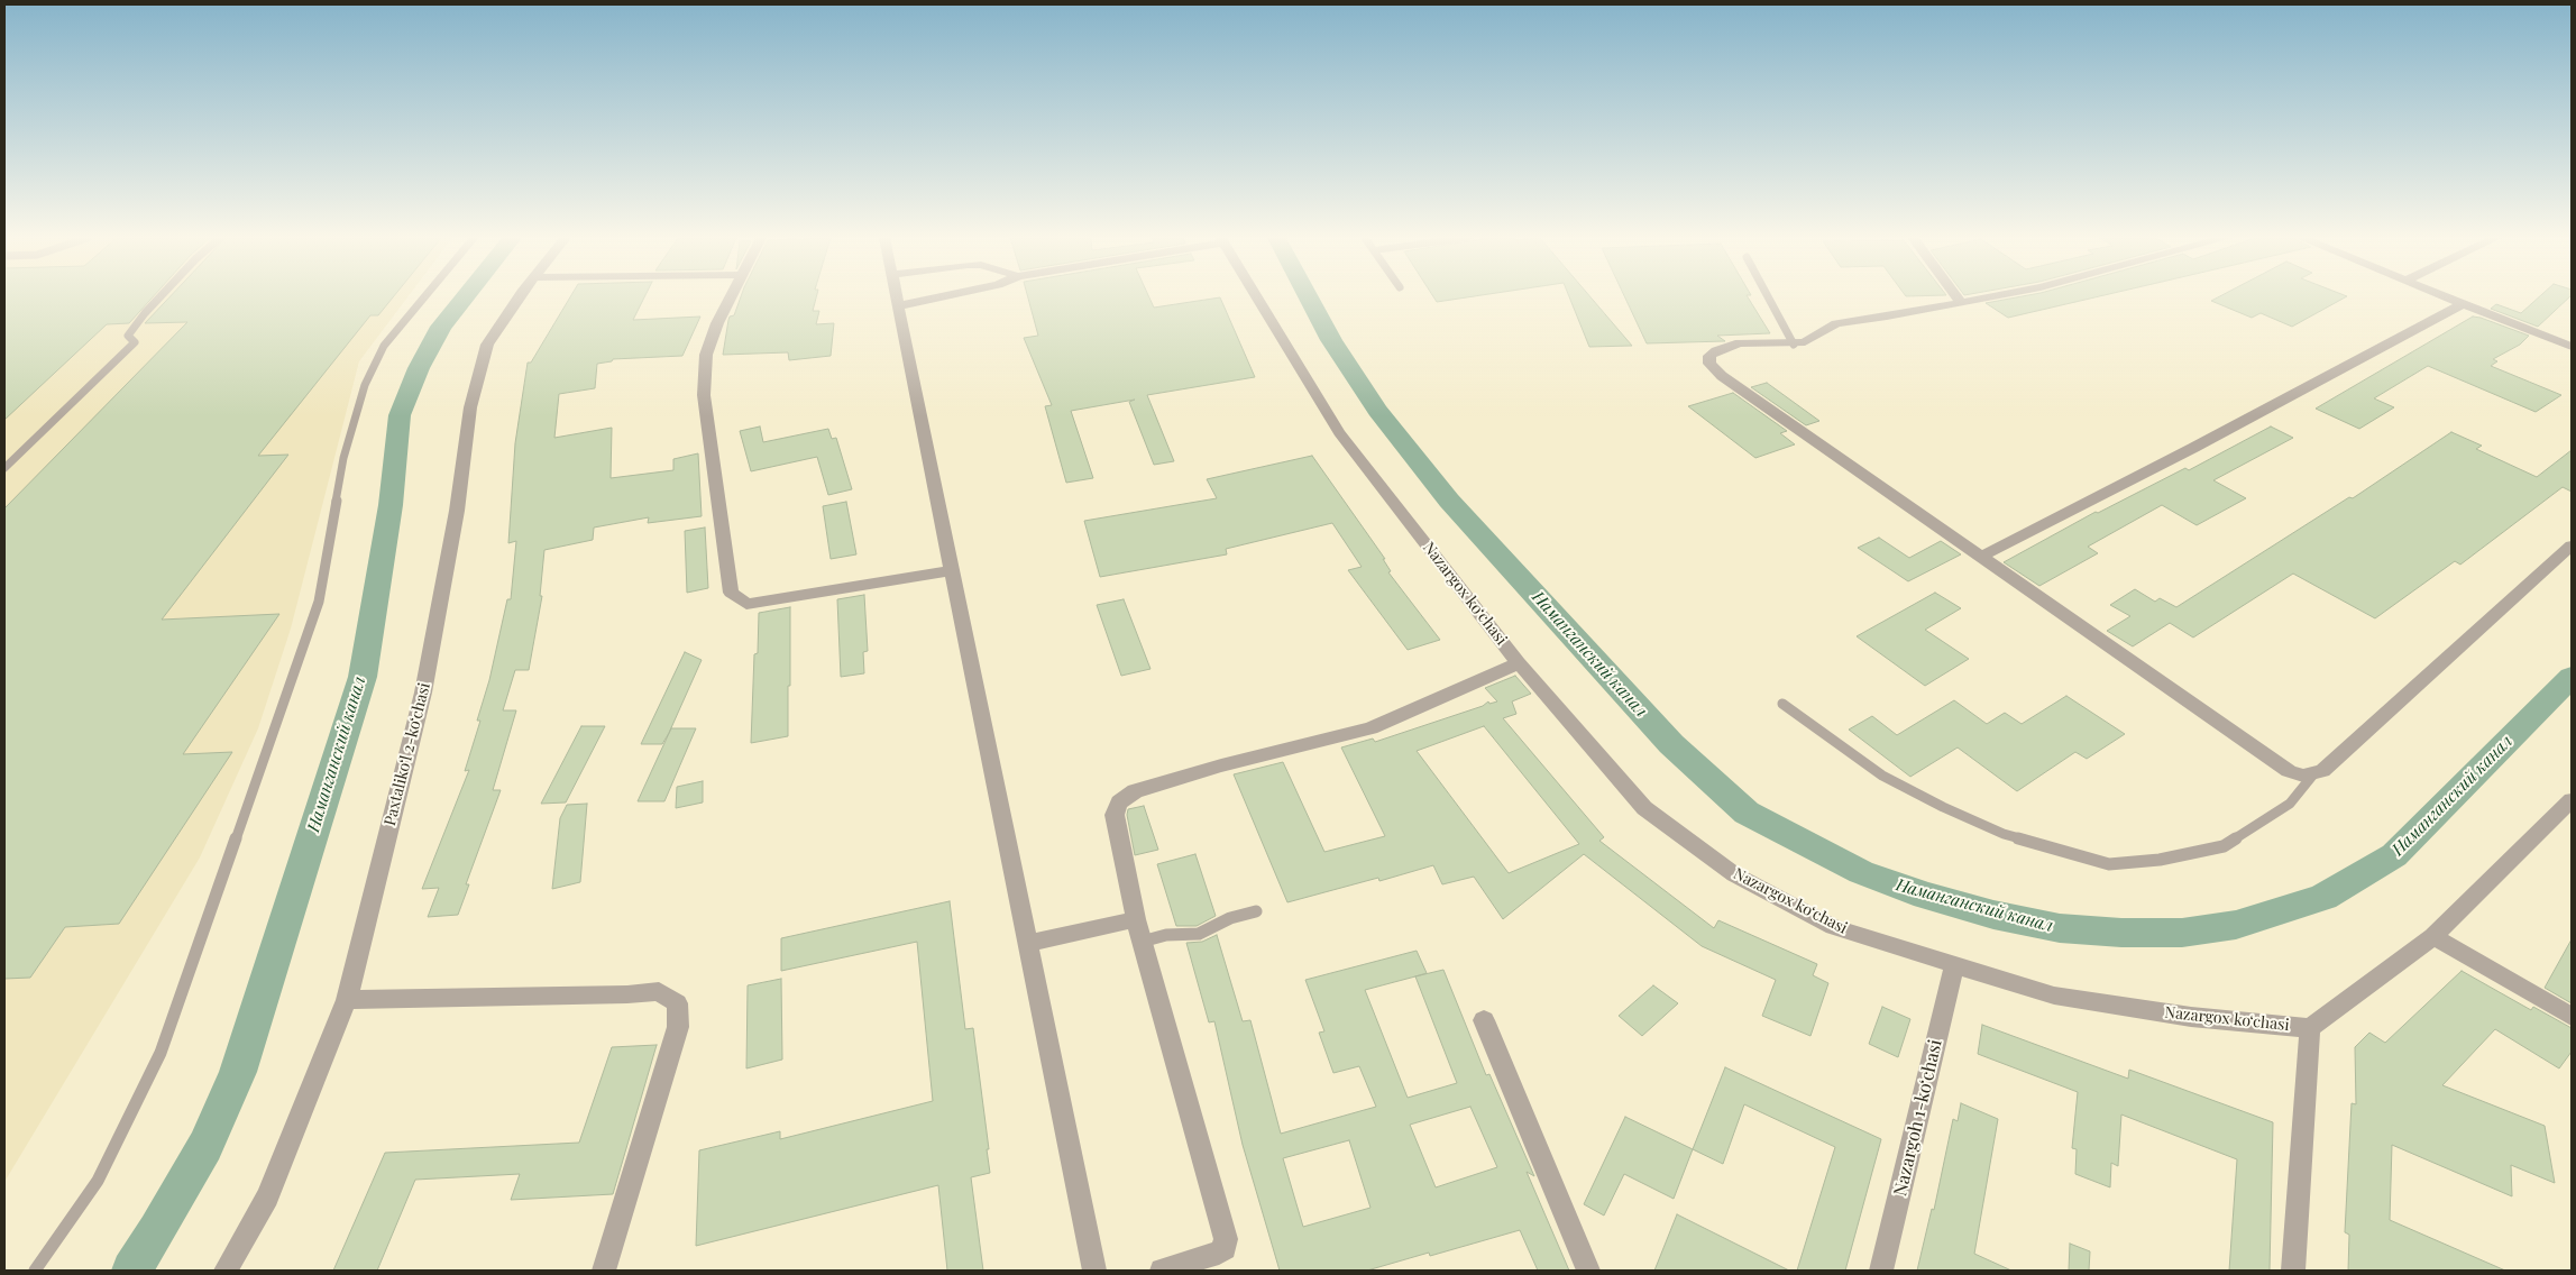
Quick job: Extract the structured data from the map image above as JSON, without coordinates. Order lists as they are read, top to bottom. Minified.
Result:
{"streets":{"street":["Nazargox koʻchasi","Paxtalikoʻl 2-koʻchasi","Nazargoh 1-koʻchasi"]},"crossings":[["Nazargox koʻchasi","Nazargoh 1-koʻchasi"]],"water":["Наманганский канал"]}
